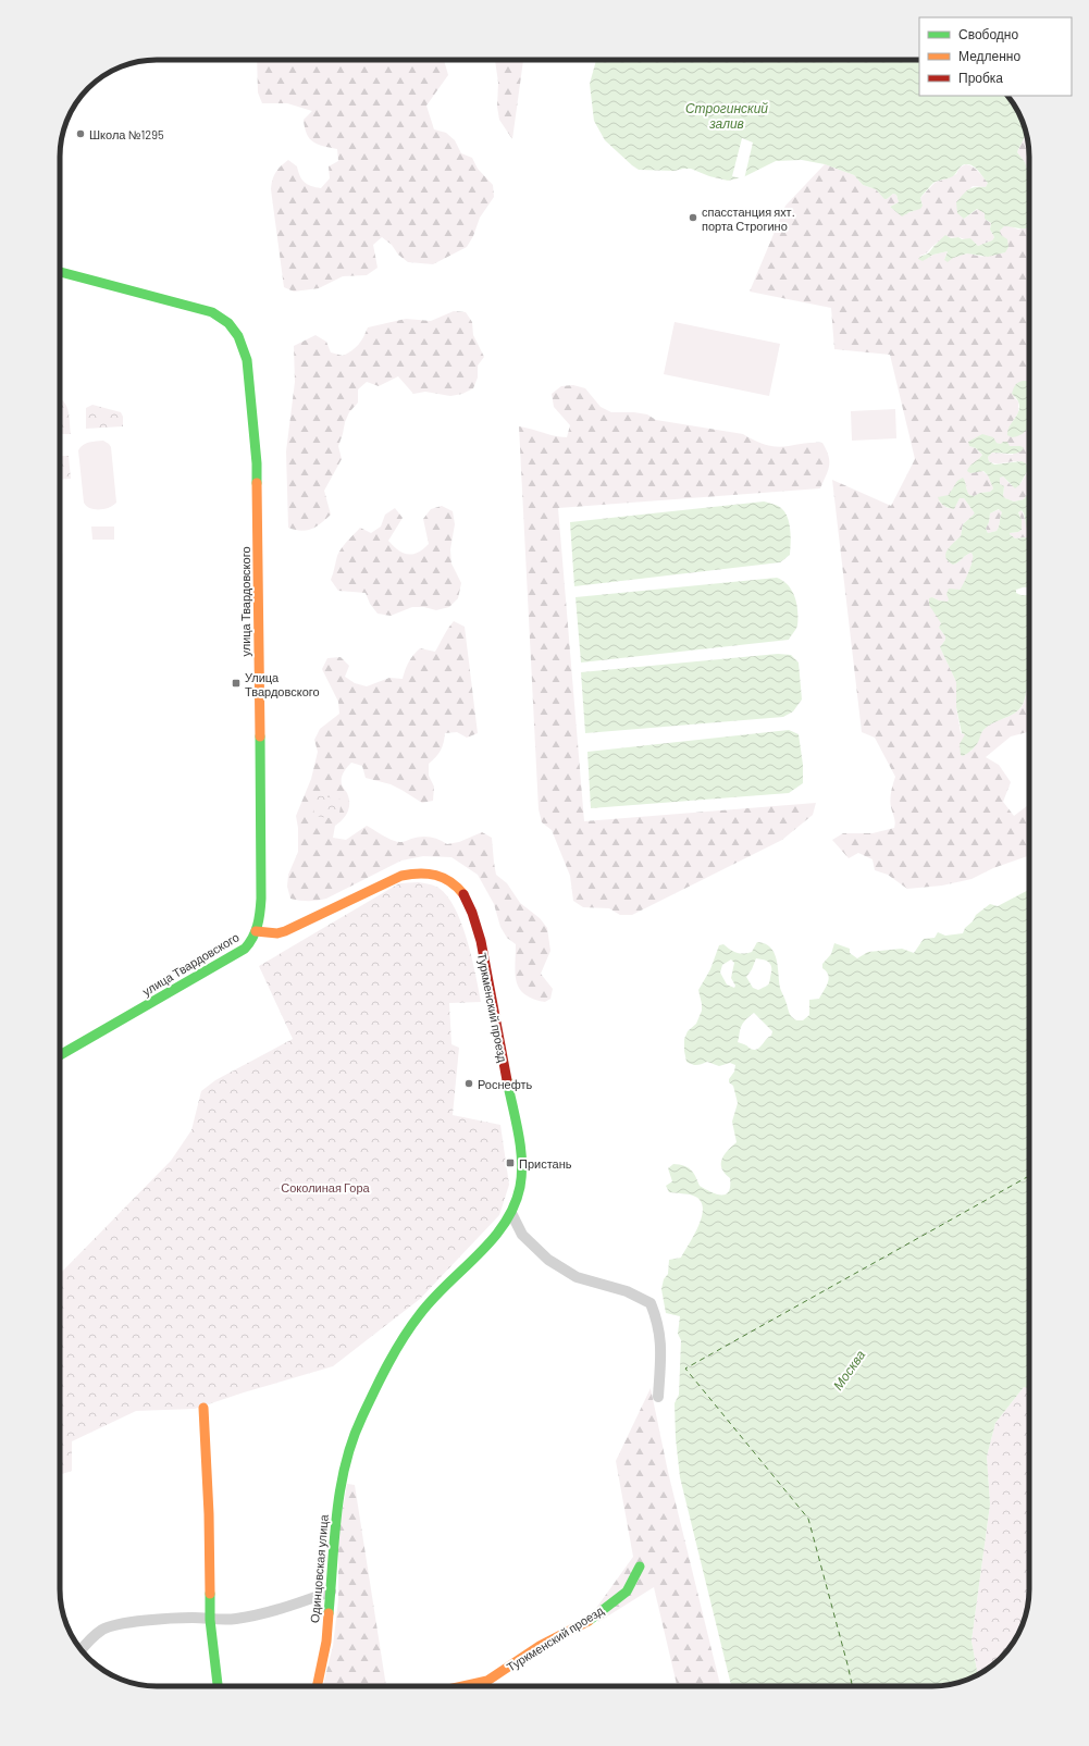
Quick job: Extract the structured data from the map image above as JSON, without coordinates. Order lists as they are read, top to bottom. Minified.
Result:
{"streets":{"street":["улица Твардовского","Туркменский проезд","Одинцовская улица"]},"crossings":[["улица Твардовского","Туркменский проезд"],["Туркменский проезд","Одинцовская улица"]],"water":["Строгинский залив","Москва"],"parks":["Соколиная Гора"],"places":{"other":["Школа №1295","спасстанция яхт. порта Строгино","Роснефть"],"transit":["Улица Твардовского","Пристань"]},"legend":["Свободно","Медленно","Пробка"]}
